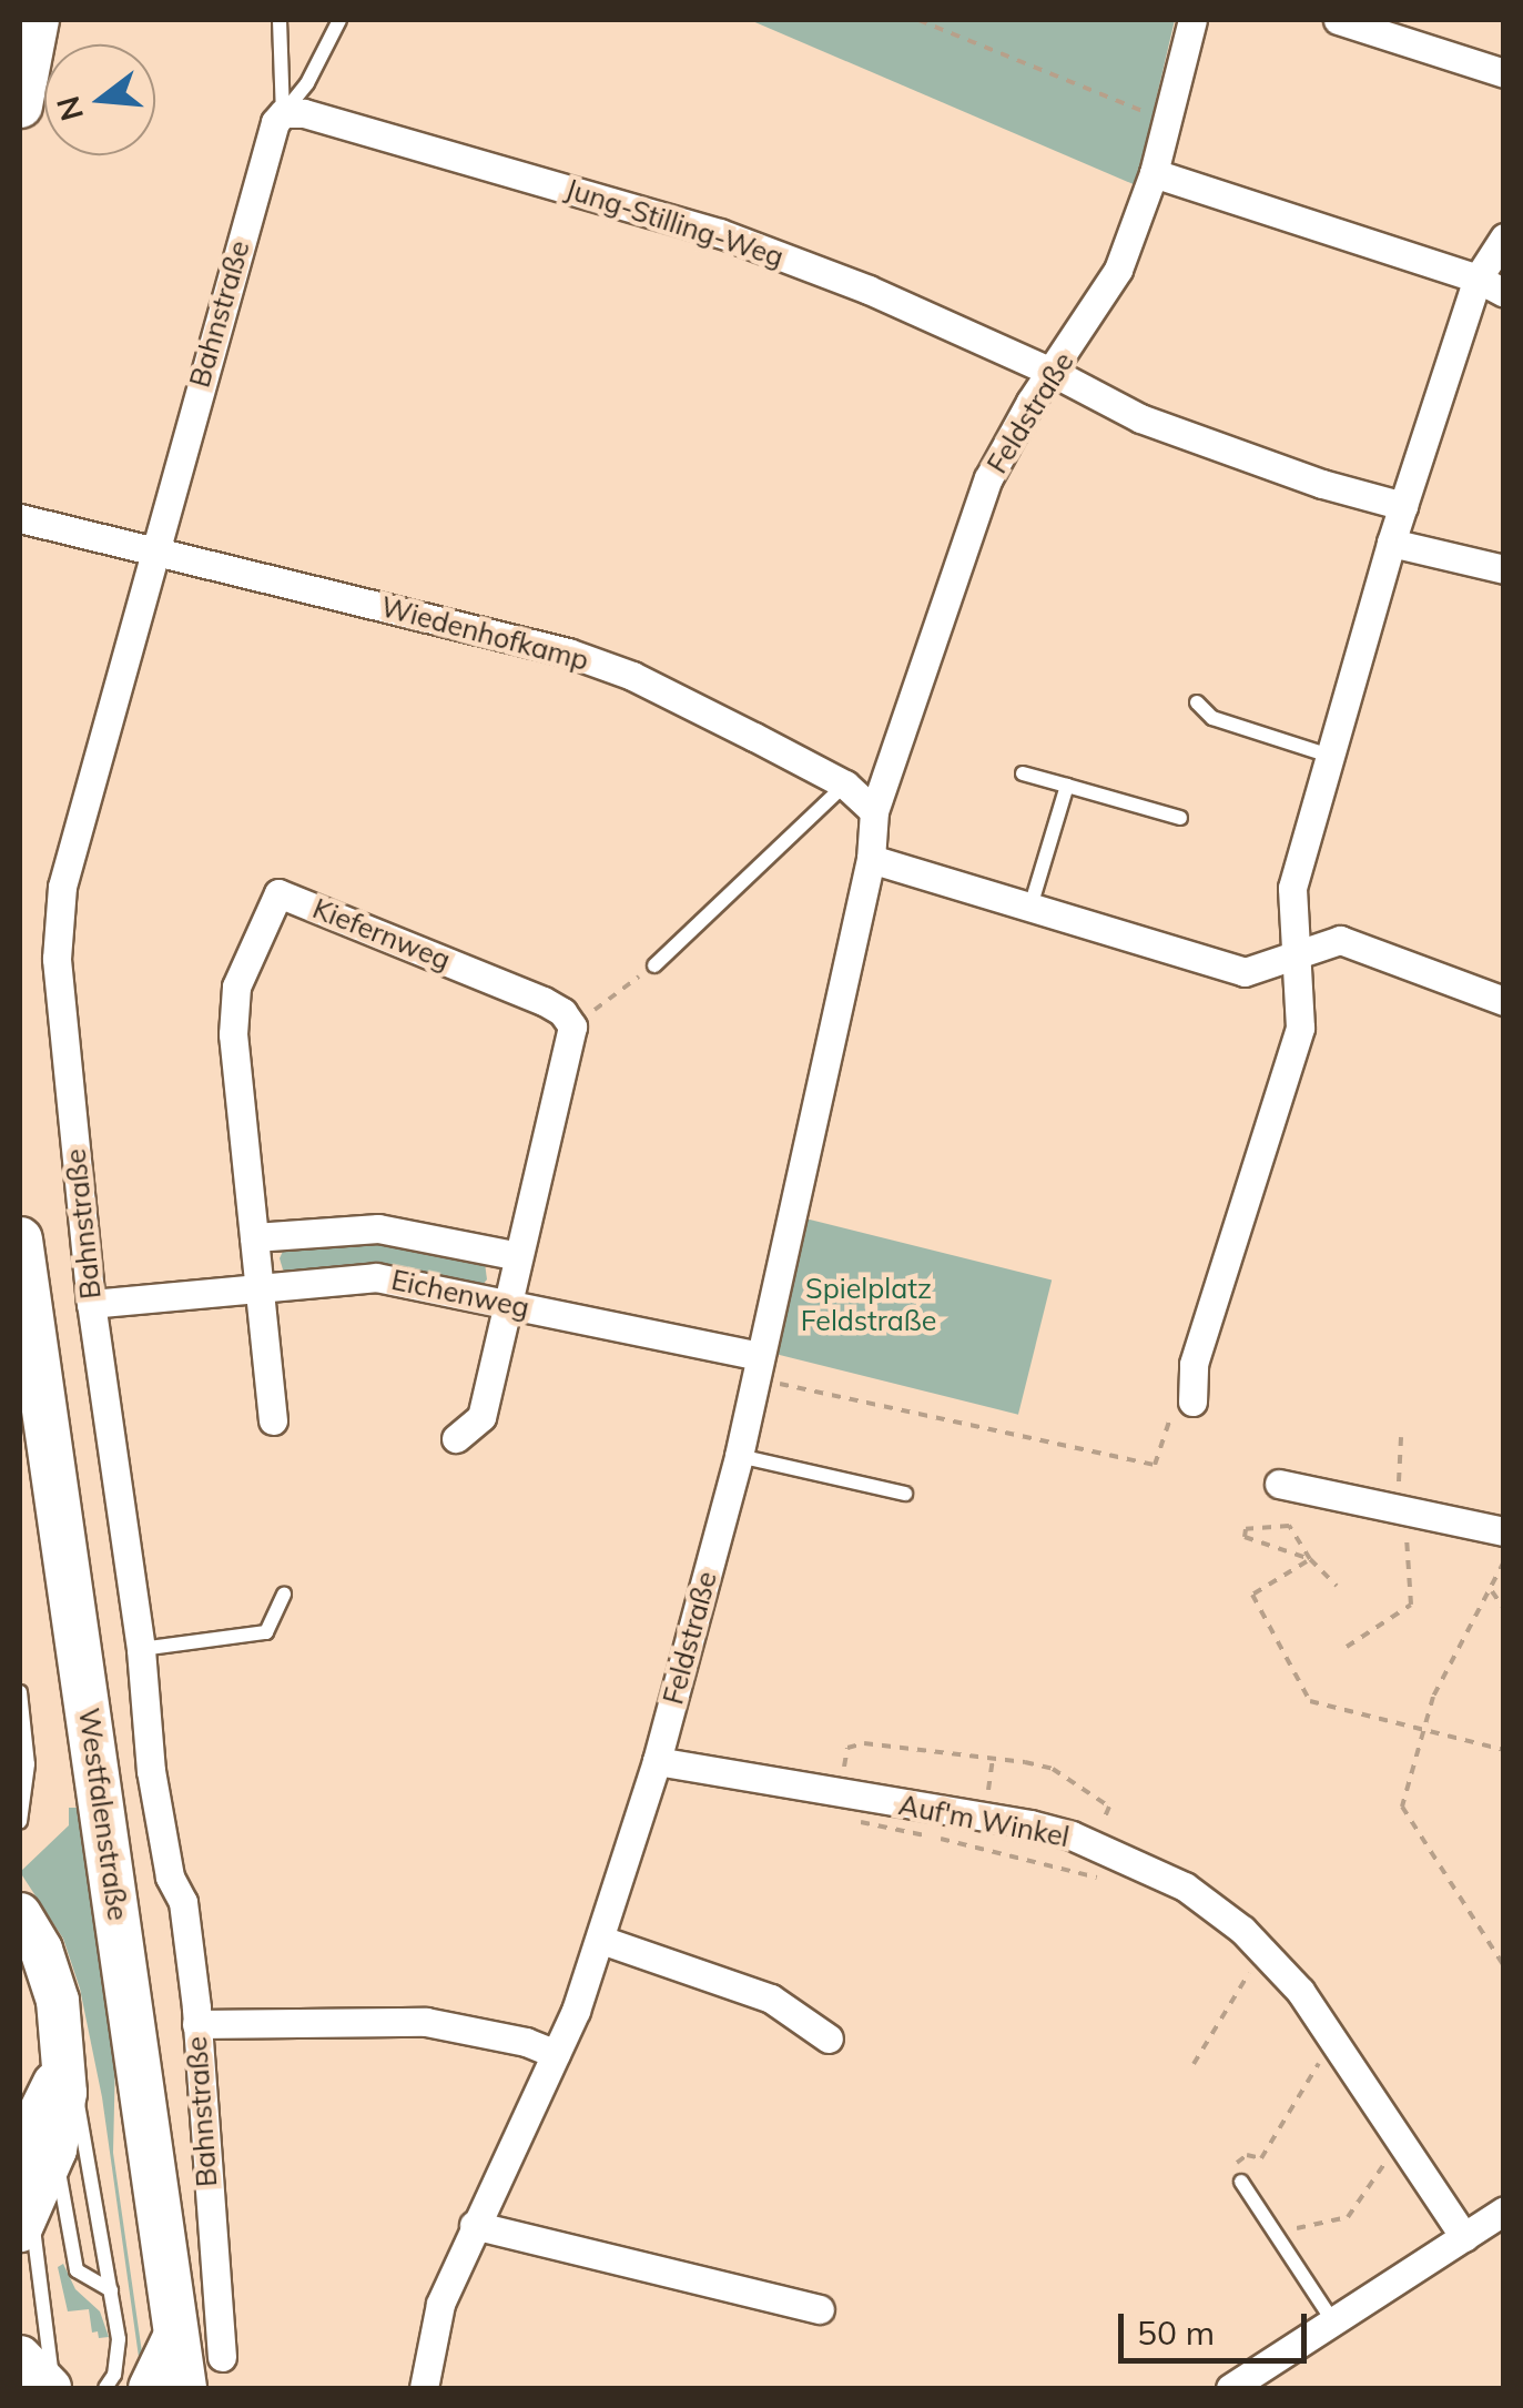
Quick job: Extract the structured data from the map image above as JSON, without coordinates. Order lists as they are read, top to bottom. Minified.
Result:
{"streets":{"main road":["Westfalenstraße"],"street":["Jung-Stilling-Weg","Bahnstraße","Feldstraße","Wiedenhofkamp","Kiefernweg","Eichenweg","Auf'm Winkel"]},"crossings":[["Jung-Stilling-Weg","Bahnstraße"],["Jung-Stilling-Weg","Feldstraße"],["Bahnstraße","Wiedenhofkamp"],["Bahnstraße","Eichenweg"],["Feldstraße","Wiedenhofkamp"],["Feldstraße","Eichenweg"],["Feldstraße","Auf'm Winkel"],["Kiefernweg","Eichenweg"]],"parks":["Spielplatz Feldstraße"],"scale_bar":"50 m","north":"left"}
